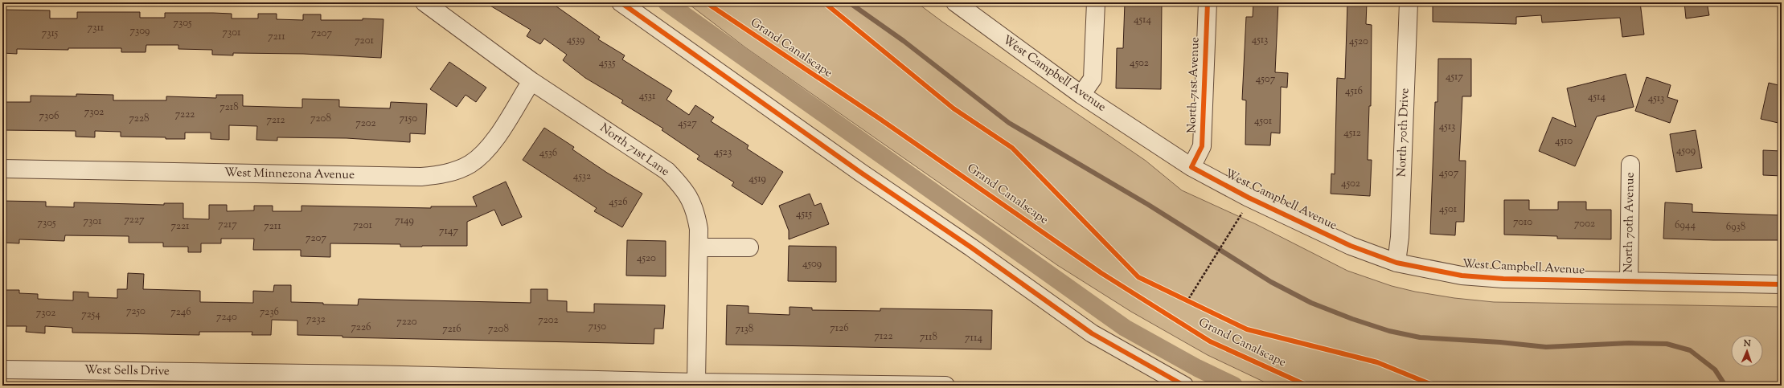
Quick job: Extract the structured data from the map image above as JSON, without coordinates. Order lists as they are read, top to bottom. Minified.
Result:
{"streets":{"street":["West Campbell Avenue","North 71st Avenue","North 70th Drive","North 71st Lane","West Minnezona Avenue","North 70th Avenue","West Sells Drive"],"cycle path":["Grand Canalscape"]},"crossings":[["West Campbell Avenue","North 71st Avenue"],["West Campbell Avenue","North 70th Drive"],["West Campbell Avenue","North 70th Avenue"],["North 71st Lane","West Minnezona Avenue"],["North 71st Lane","West Sells Drive"]],"house_numbers":["4514","7305","7311","7309","7301","7315","7207","7211","4539","4513","7201","4520","4535","4502","4517","4507","4516","4531","4514","4513","7218","7302","7222","7306","7228","7208","7150","7212","4501","7202","4527","4513","4512","4510","4509","4523","4536","4507","4532","4519","4502","4526","4501","4515","7227","7149","7301","7010","7305","7002","7217","7201","6944","7221","7211","6938","7147","7207","4520","4509","7250","7246","7236","7302","7254","7240","7232","7202","7220","7150","7226","7126","7216","7208","7138","7122","7118","7114"],"north":"top"}
